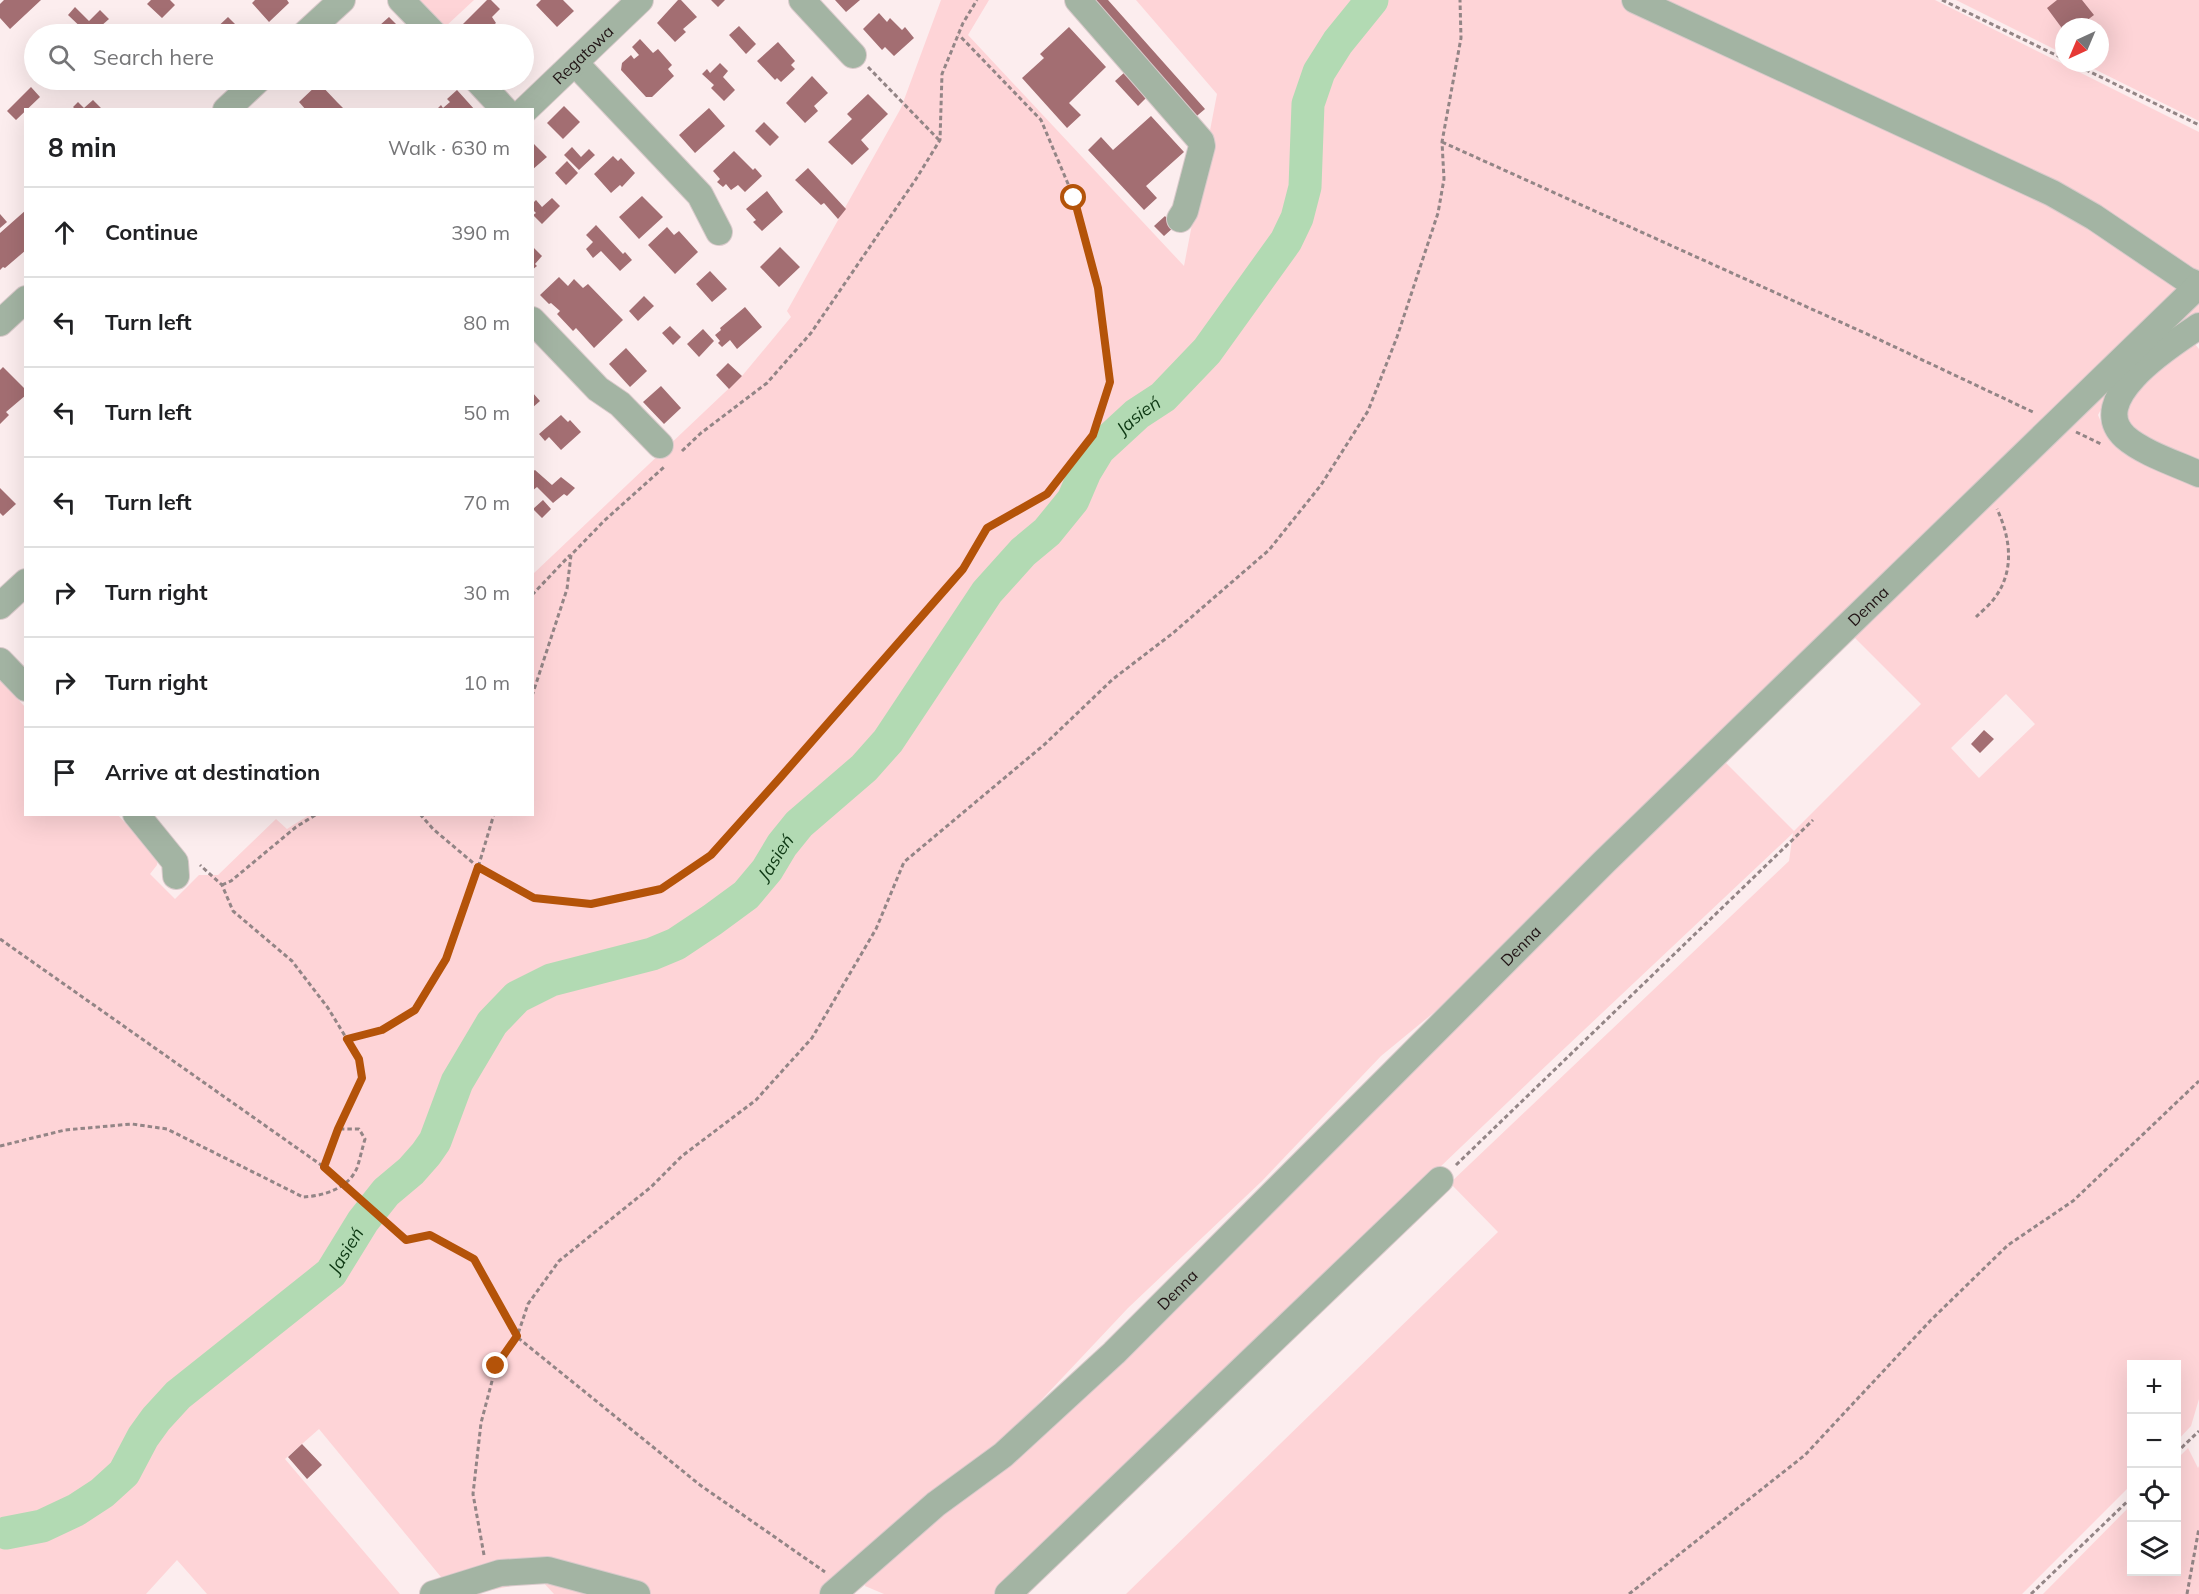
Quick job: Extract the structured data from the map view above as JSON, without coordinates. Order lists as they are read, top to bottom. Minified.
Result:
{"streets":{"street":["Regatowa","Denna"]},"water":["Jasień"],"north":"bottom left","page":{"search":"Search here","heading":["8 min","Walk · 630 m"],"list":[["Continue","390 m"],["Turn left","80 m"],["Turn left","50 m"],["Turn left","70 m"],["Turn right","30 m"],["Turn right","10 m"],"Arrive at destination"],"map_buttons":["+","−"]}}
